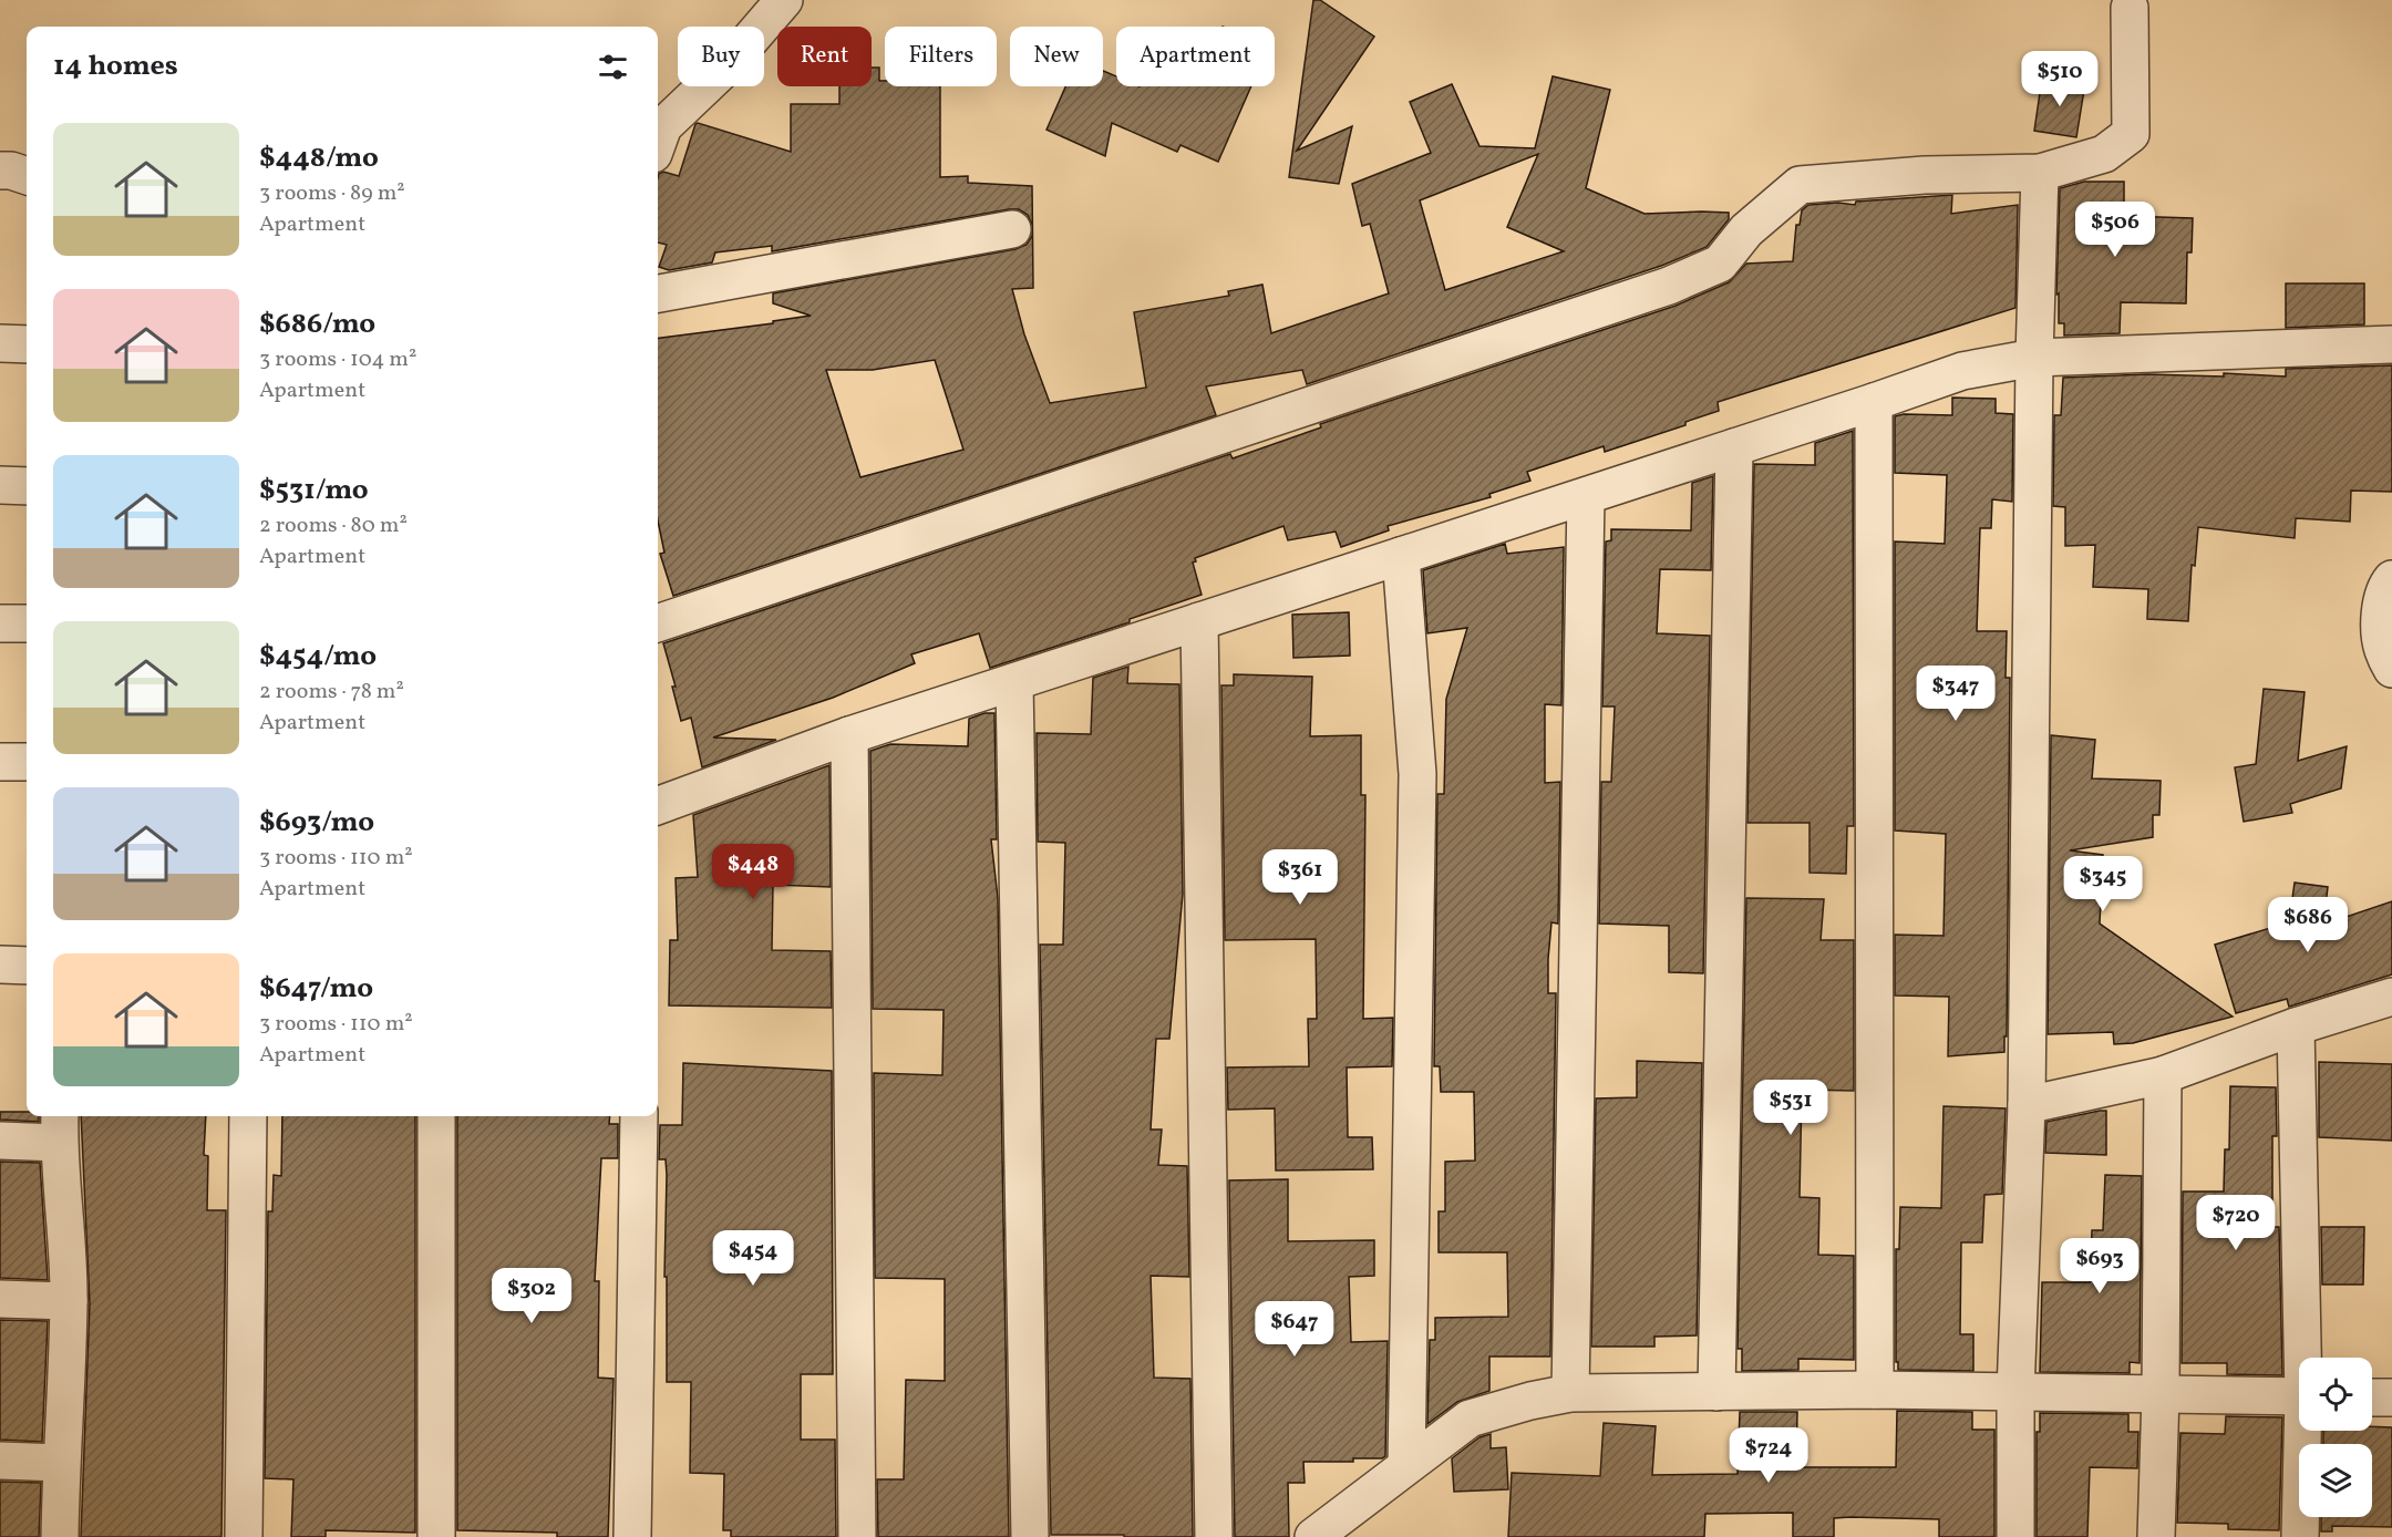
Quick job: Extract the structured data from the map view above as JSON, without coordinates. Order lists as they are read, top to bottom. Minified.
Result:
{"page":{"chip":["Buy","Rent","Filters","New","Apartment"],"heading":"14 homes","price":["$510","$506","$347","$448","$361","$345","$686","$531","$720","$454","$693","$302","$647","$724"],"list":[{"name":"$448/mo","note":"3 rooms · 89 m² · Apartment"},{"name":"$686/mo","note":"3 rooms · 104 m² · Apartment"},{"name":"$531/mo","note":"2 rooms · 80 m² · Apartment"},{"name":"$454/mo","note":"2 rooms · 78 m² · Apartment"},{"name":"$693/mo","note":"3 rooms · 110 m² · Apartment"},{"name":"$647/mo","note":"3 rooms · 110 m² · Apartment"}]}}
